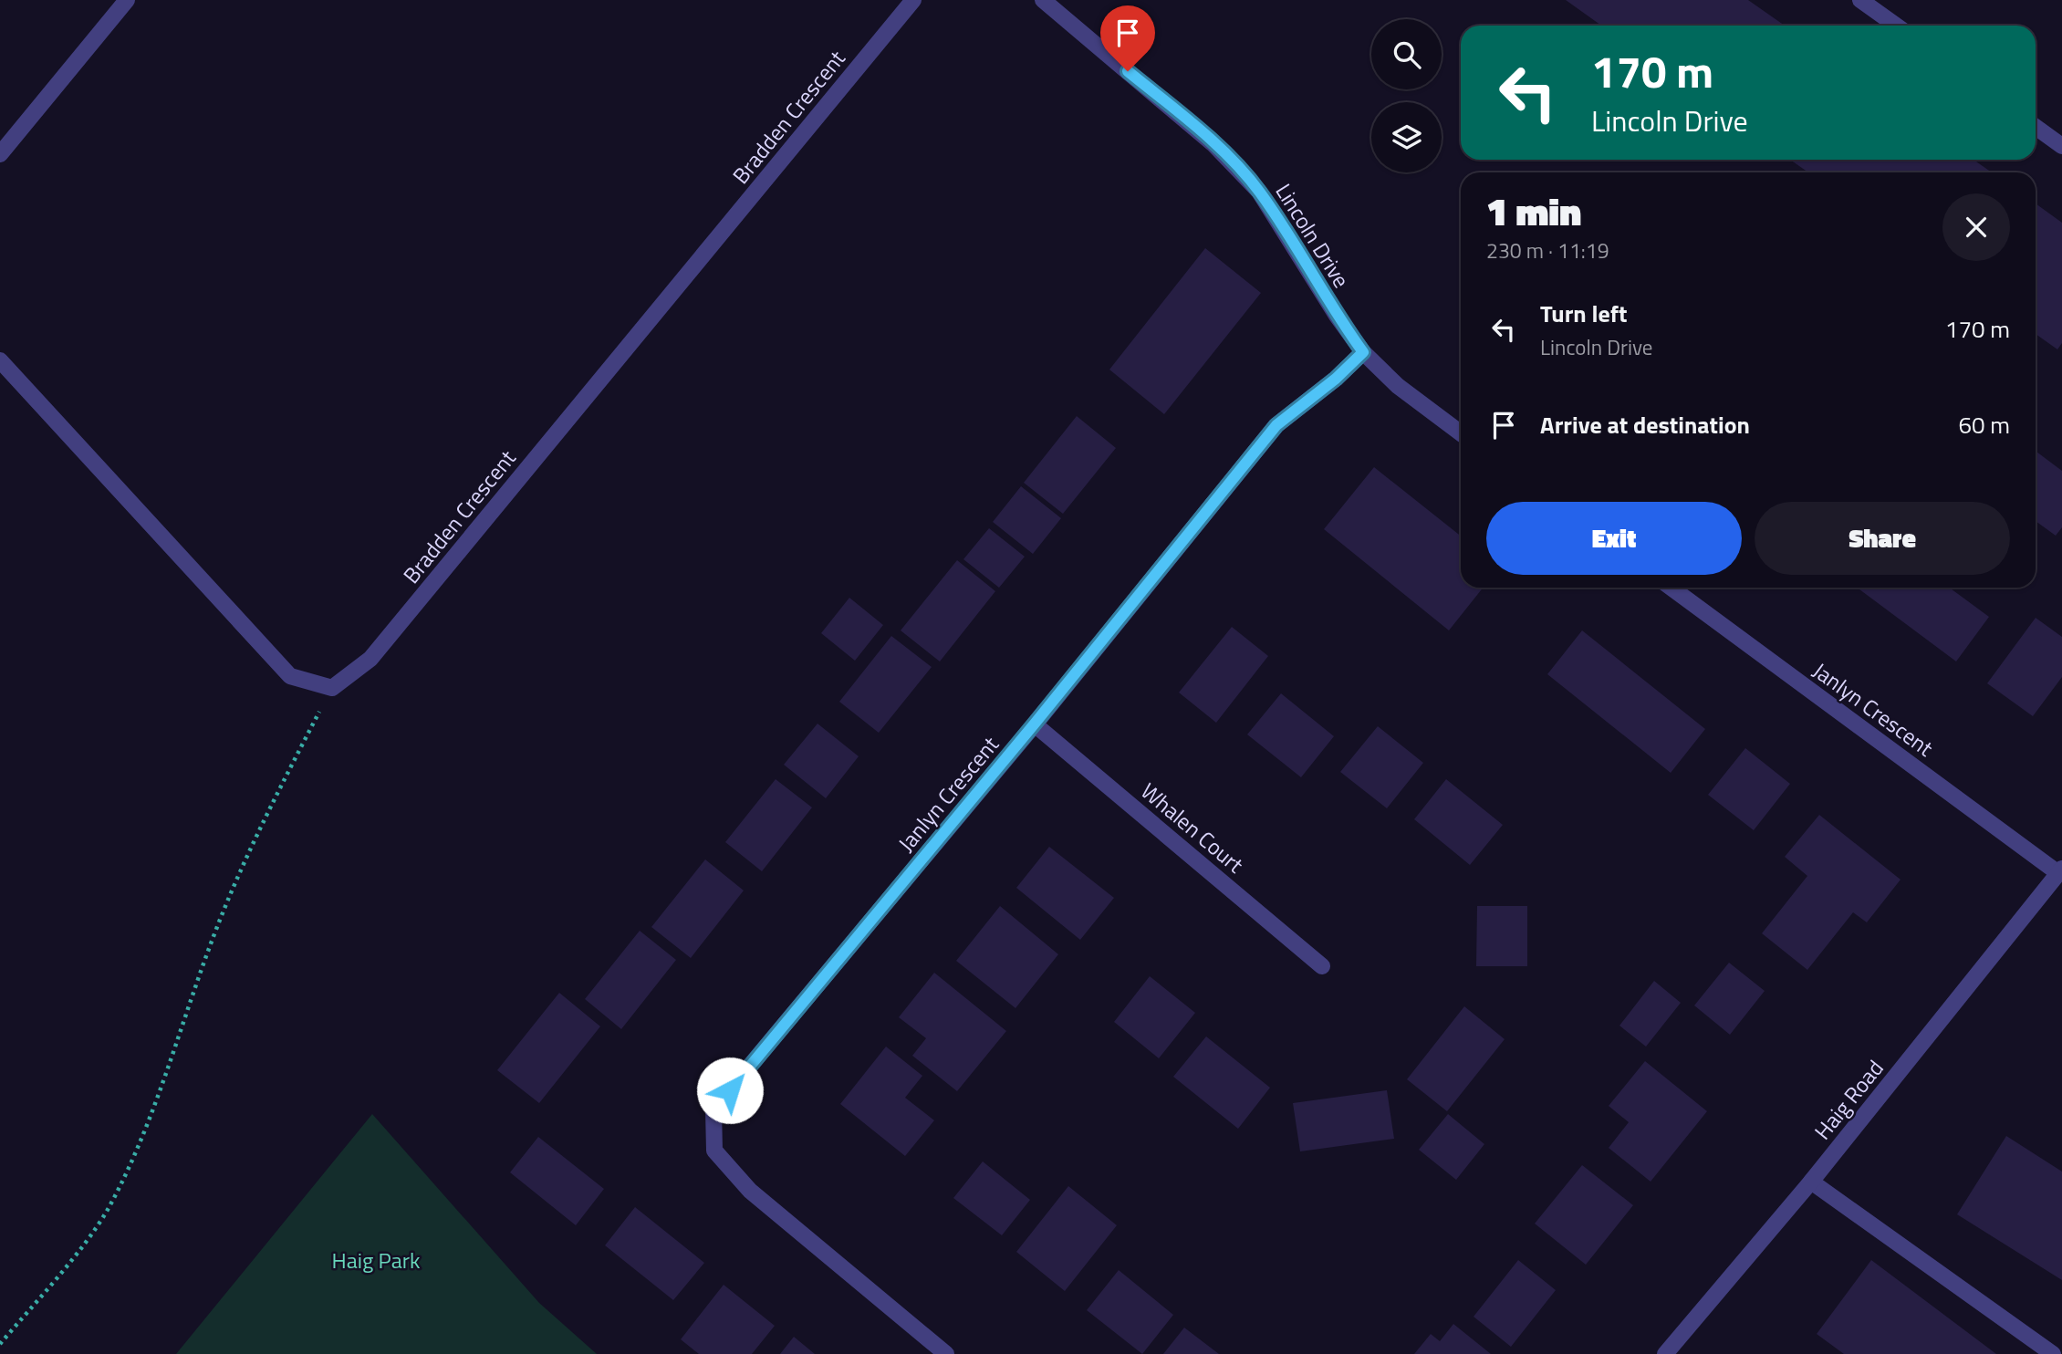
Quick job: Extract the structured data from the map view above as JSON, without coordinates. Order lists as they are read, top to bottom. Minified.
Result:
{"streets":{"street":["Bradden Crescent","Lincoln Drive","Janlyn Crescent","Whalen Court","Haig Road"]},"crossings":[["Lincoln Drive","Janlyn Crescent"],["Janlyn Crescent","Whalen Court"],["Janlyn Crescent","Haig Road"]],"parks":["Haig Park"],"page":{"turn":["170 m","Lincoln Drive"],"heading":["1 min","230 m · 11:19"],"list":[{"name":"Turn left","note":"Lincoln Drive","value":"170 m"},{"name":"Arrive at destination","value":"60 m"}],"buttons":["Exit","Share"]}}
